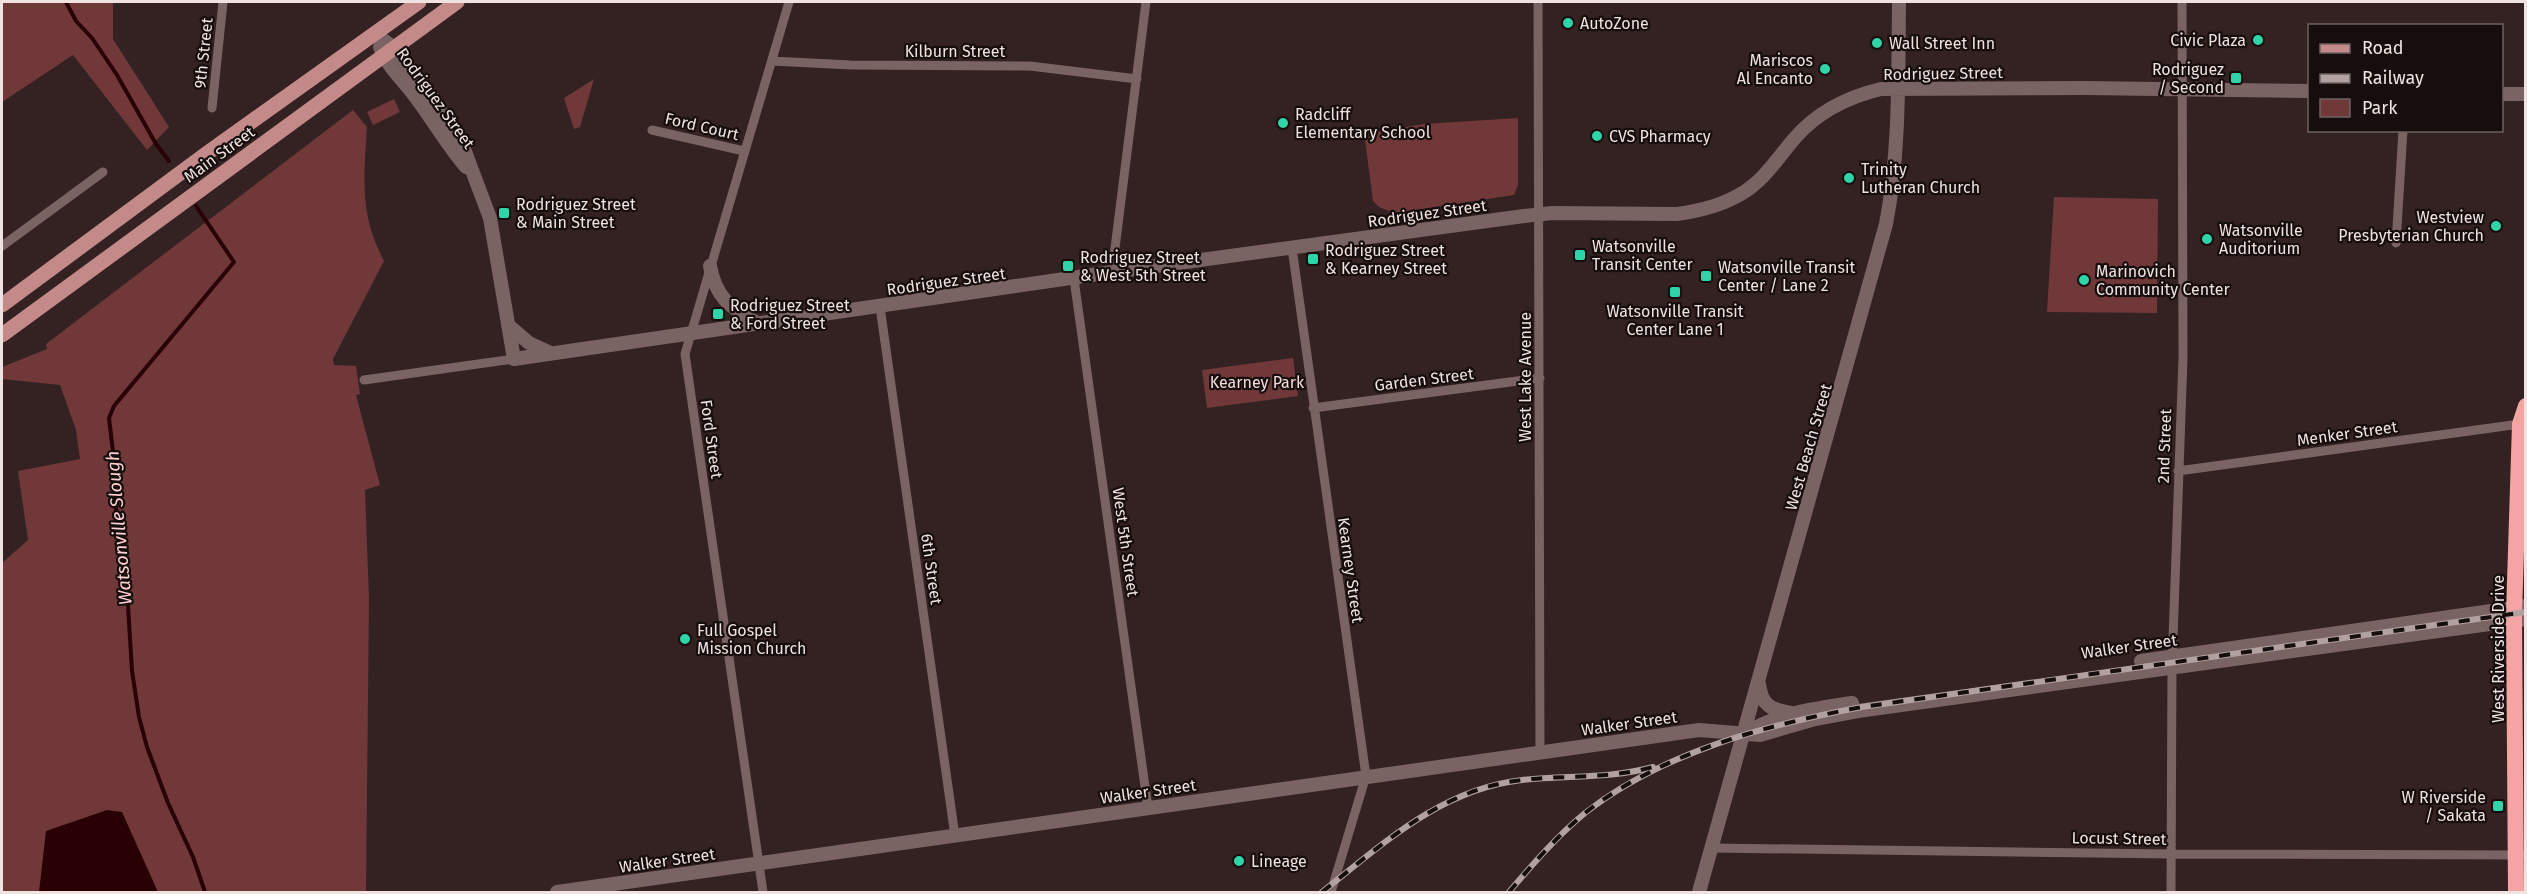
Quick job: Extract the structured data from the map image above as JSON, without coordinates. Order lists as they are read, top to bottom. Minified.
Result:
{"streets":{"highway":["West Riverside Drive"],"main road":["Rodriguez Street","Main Street","West Beach Street","Walker Street"],"street":["Kilburn Street","9th Street","Ford Court","West Lake Avenue","Garden Street","Menker Street","Ford Street","2nd Street","West 5th Street","6th Street","Kearney Street","Locust Street"]},"crossings":[["Kilburn Street","Ford Street"],["Rodriguez Street","Main Street"],["Rodriguez Street","West Lake Avenue"],["Rodriguez Street","Ford Street"],["Rodriguez Street","2nd Street"],["Rodriguez Street","West Beach Street"],["Rodriguez Street","West 5th Street"],["Rodriguez Street","6th Street"],["Rodriguez Street","Kearney Street"],["Ford Court","Ford Street"],["West Lake Avenue","Garden Street"],["West Lake Avenue","Walker Street"],["Garden Street","Kearney Street"],["Menker Street","2nd Street"],["Menker Street","West Riverside Drive"],["Ford Street","Walker Street"],["2nd Street","Walker Street"],["2nd Street","Locust Street"],["West Beach Street","Walker Street"],["West Beach Street","Locust Street"],["West 5th Street","Walker Street"],["6th Street","Walker Street"],["Kearney Street","Walker Street"],["Walker Street","West Riverside Drive"],["West Riverside Drive","Locust Street"]],"water":["Watsonville Slough"],"parks":["Kearney Park"],"places":{"other":["AutoZone","Civic Plaza","Wall Street Inn","Mariscos Al Encanto","Radcliff Elementary School","CVS Pharmacy","Trinity Lutheran Church","Westview Presbyterian Church","Watsonville Auditorium","Marinovich Community Center","Full Gospel Mission Church","Lineage"],"transit":["Rodriguez / Second","Rodriguez Street & Main Street","Watsonville Transit Center","Rodriguez Street & Kearney Street","Rodriguez Street & West 5th Street","Watsonville Transit Center / Lane 2","Watsonville Transit Center Lane 1","Rodriguez Street & Ford Street","W Riverside / Sakata"]},"legend":["Road","Railway","Park"]}
